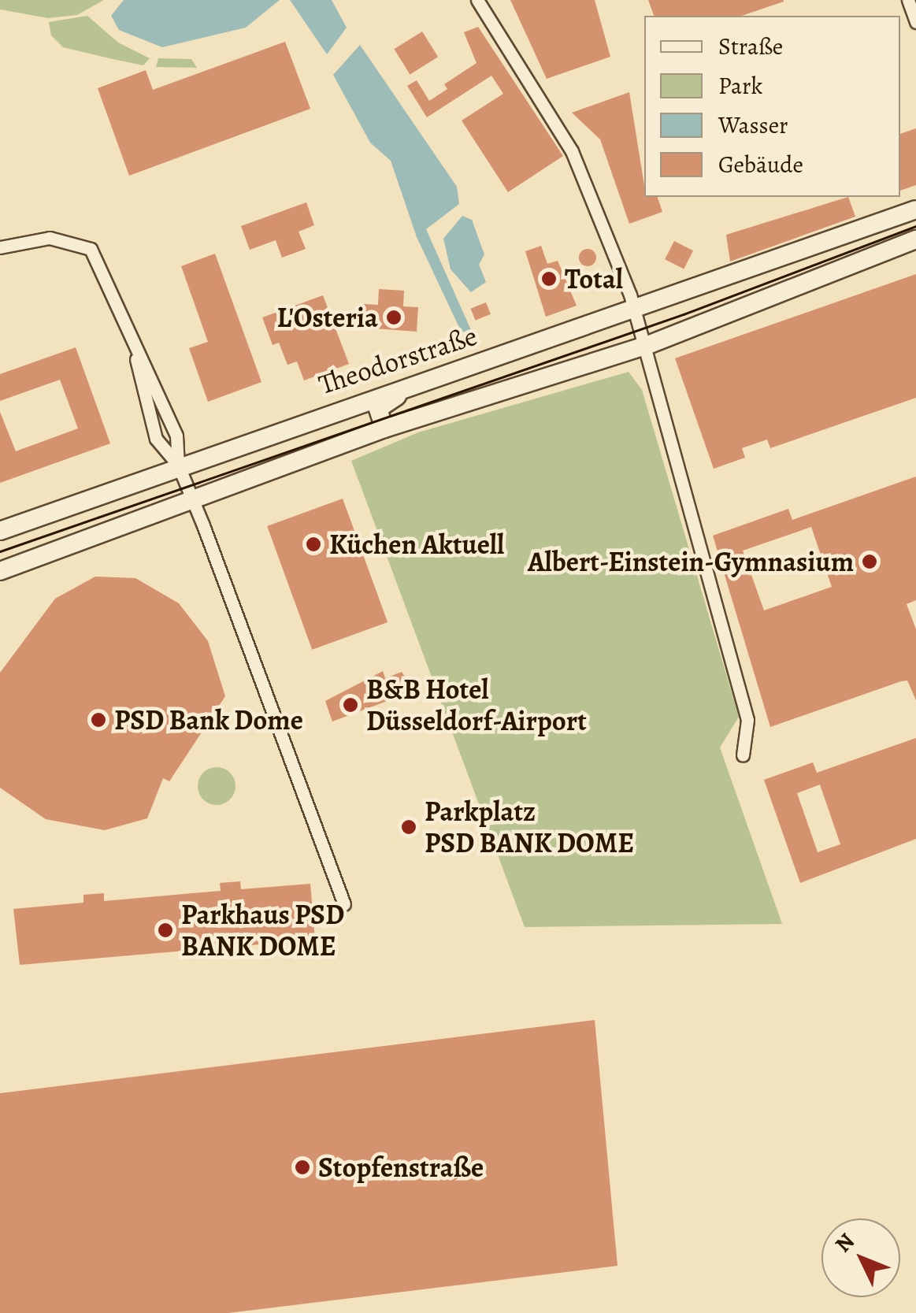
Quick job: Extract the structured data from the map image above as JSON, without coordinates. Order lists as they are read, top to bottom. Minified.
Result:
{"streets":{"main road":["Theodorstraße"]},"places":["Total","L'Osteria","Küchen Aktuell","Albert-Einstein-Gymnasium","B&B Hotel Düsseldorf-Airport","PSD Bank Dome","Parkplatz PSD BANK DOME","Parkhaus PSD BANK DOME","Stopfenstraße"],"legend":["Straße","Park","Wasser","Gebäude"],"north":"top left"}
